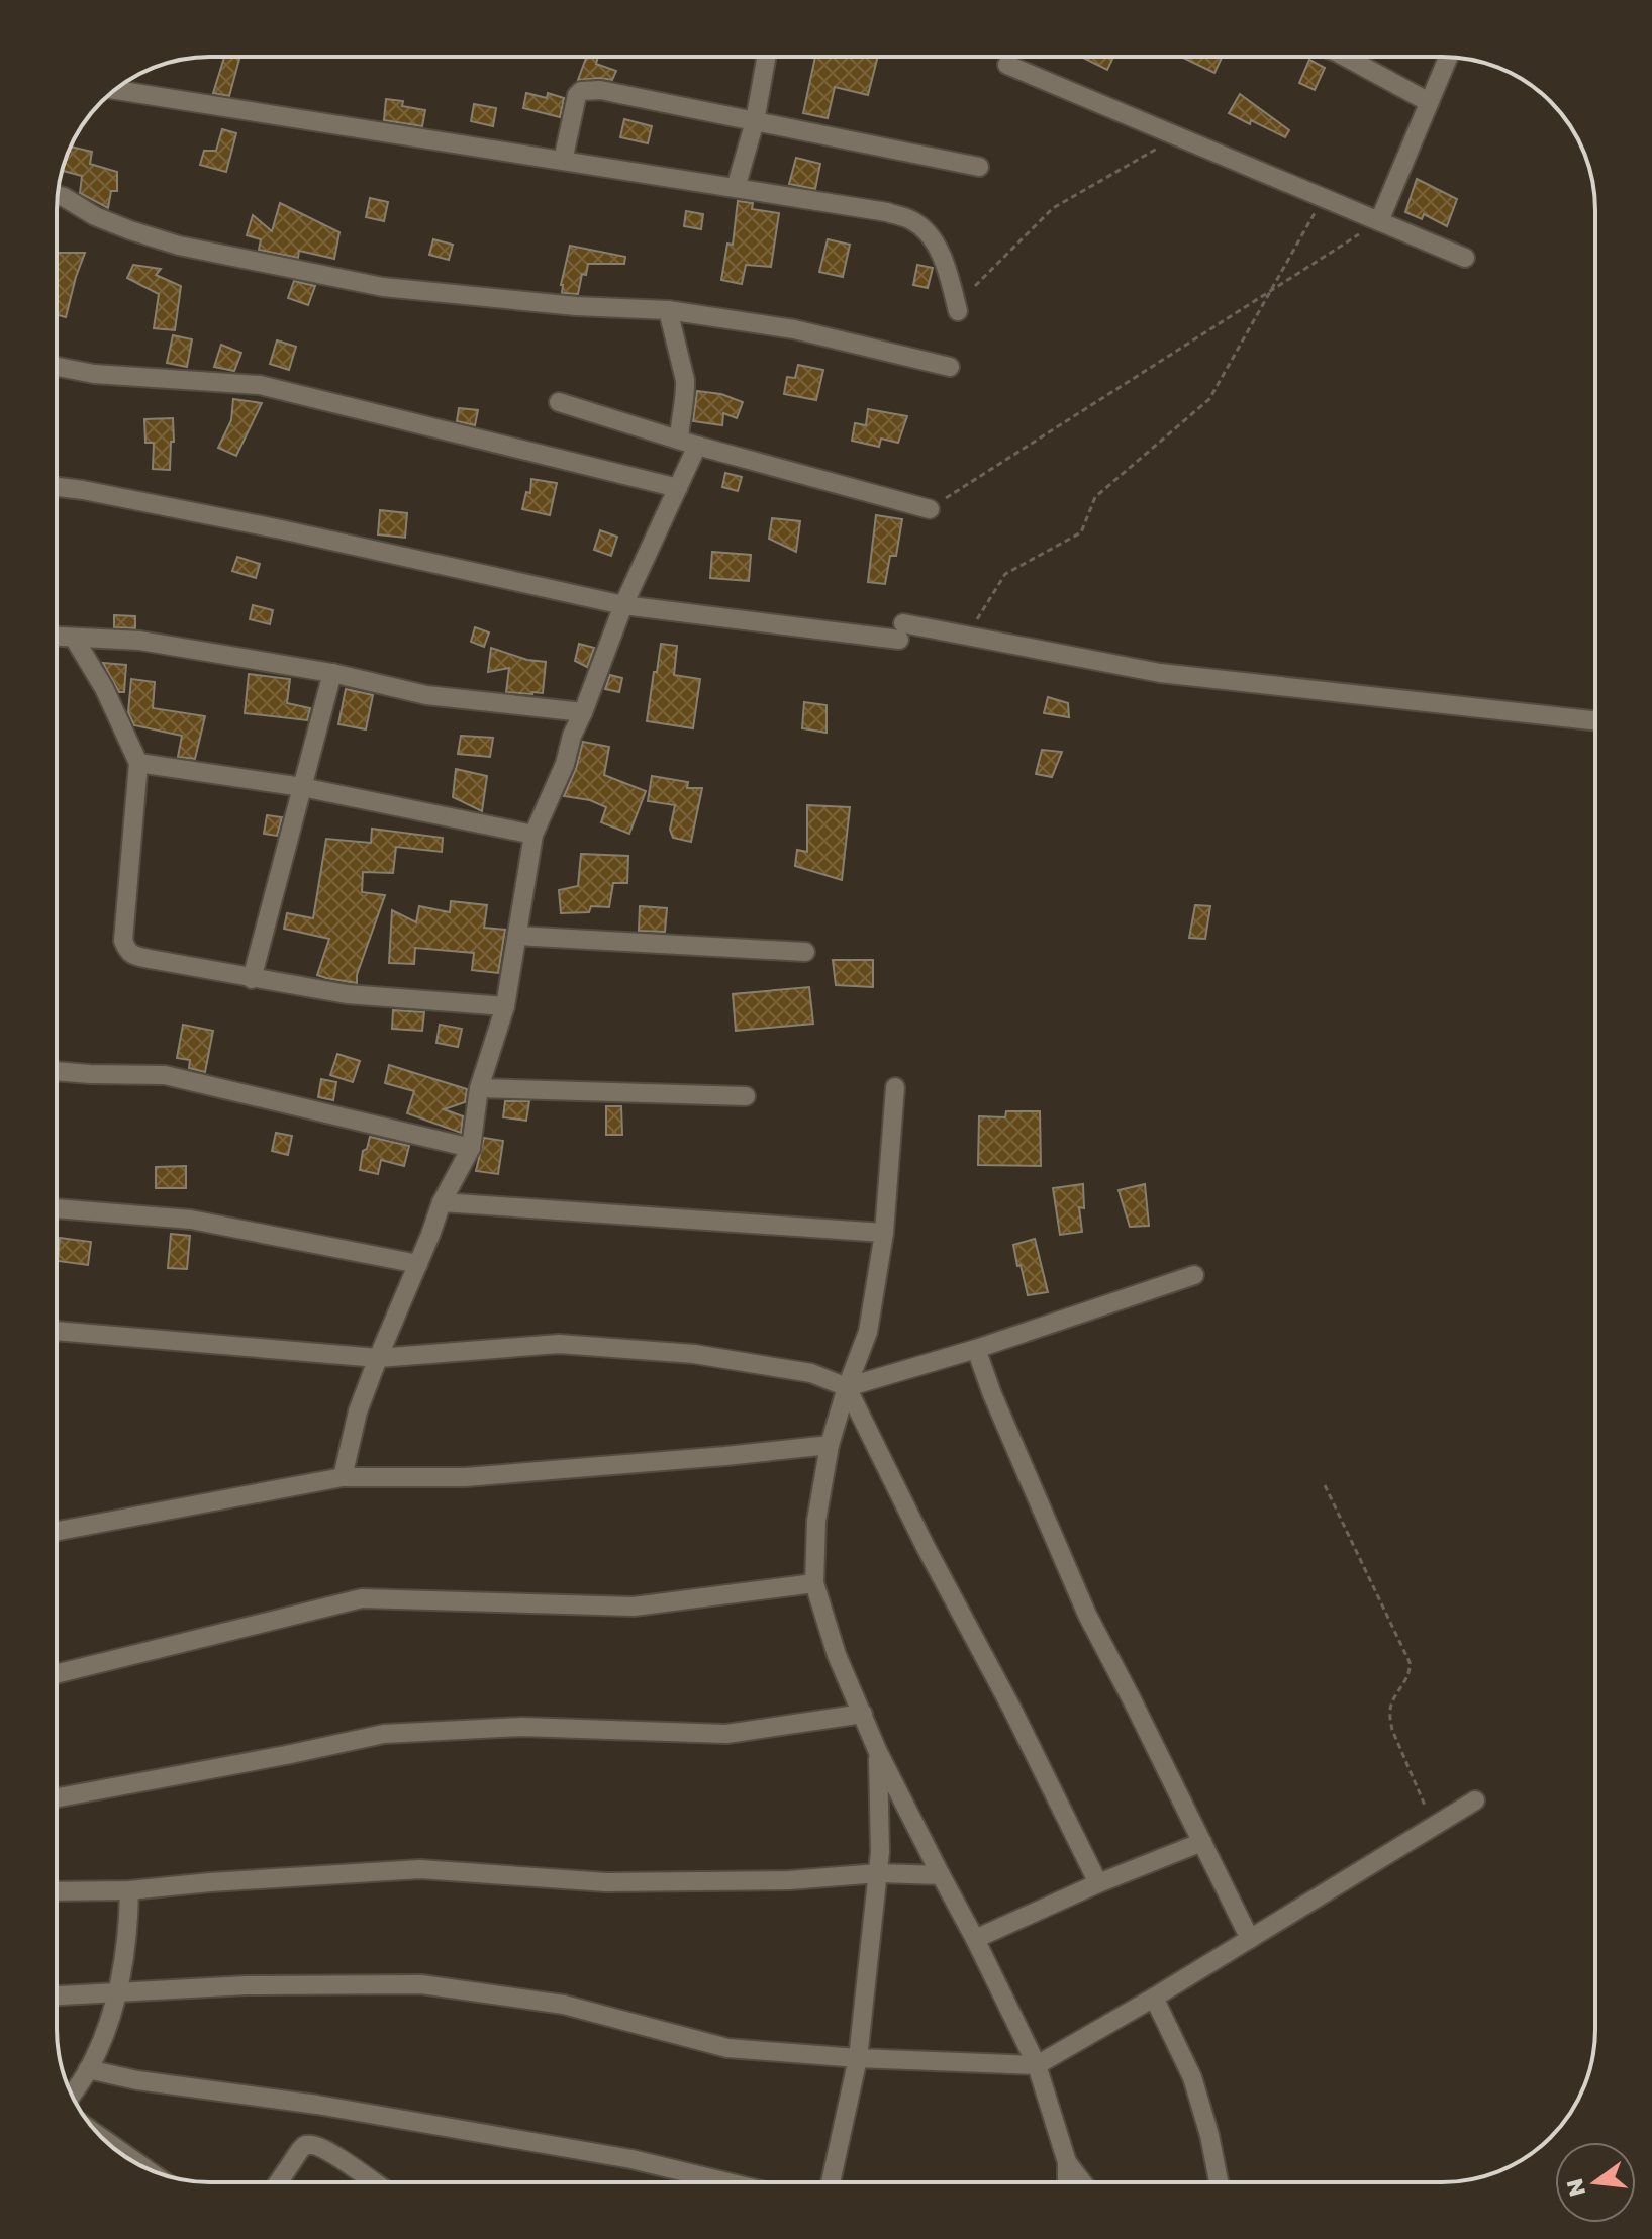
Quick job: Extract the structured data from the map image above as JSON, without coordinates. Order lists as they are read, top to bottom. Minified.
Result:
{"north":"left"}
